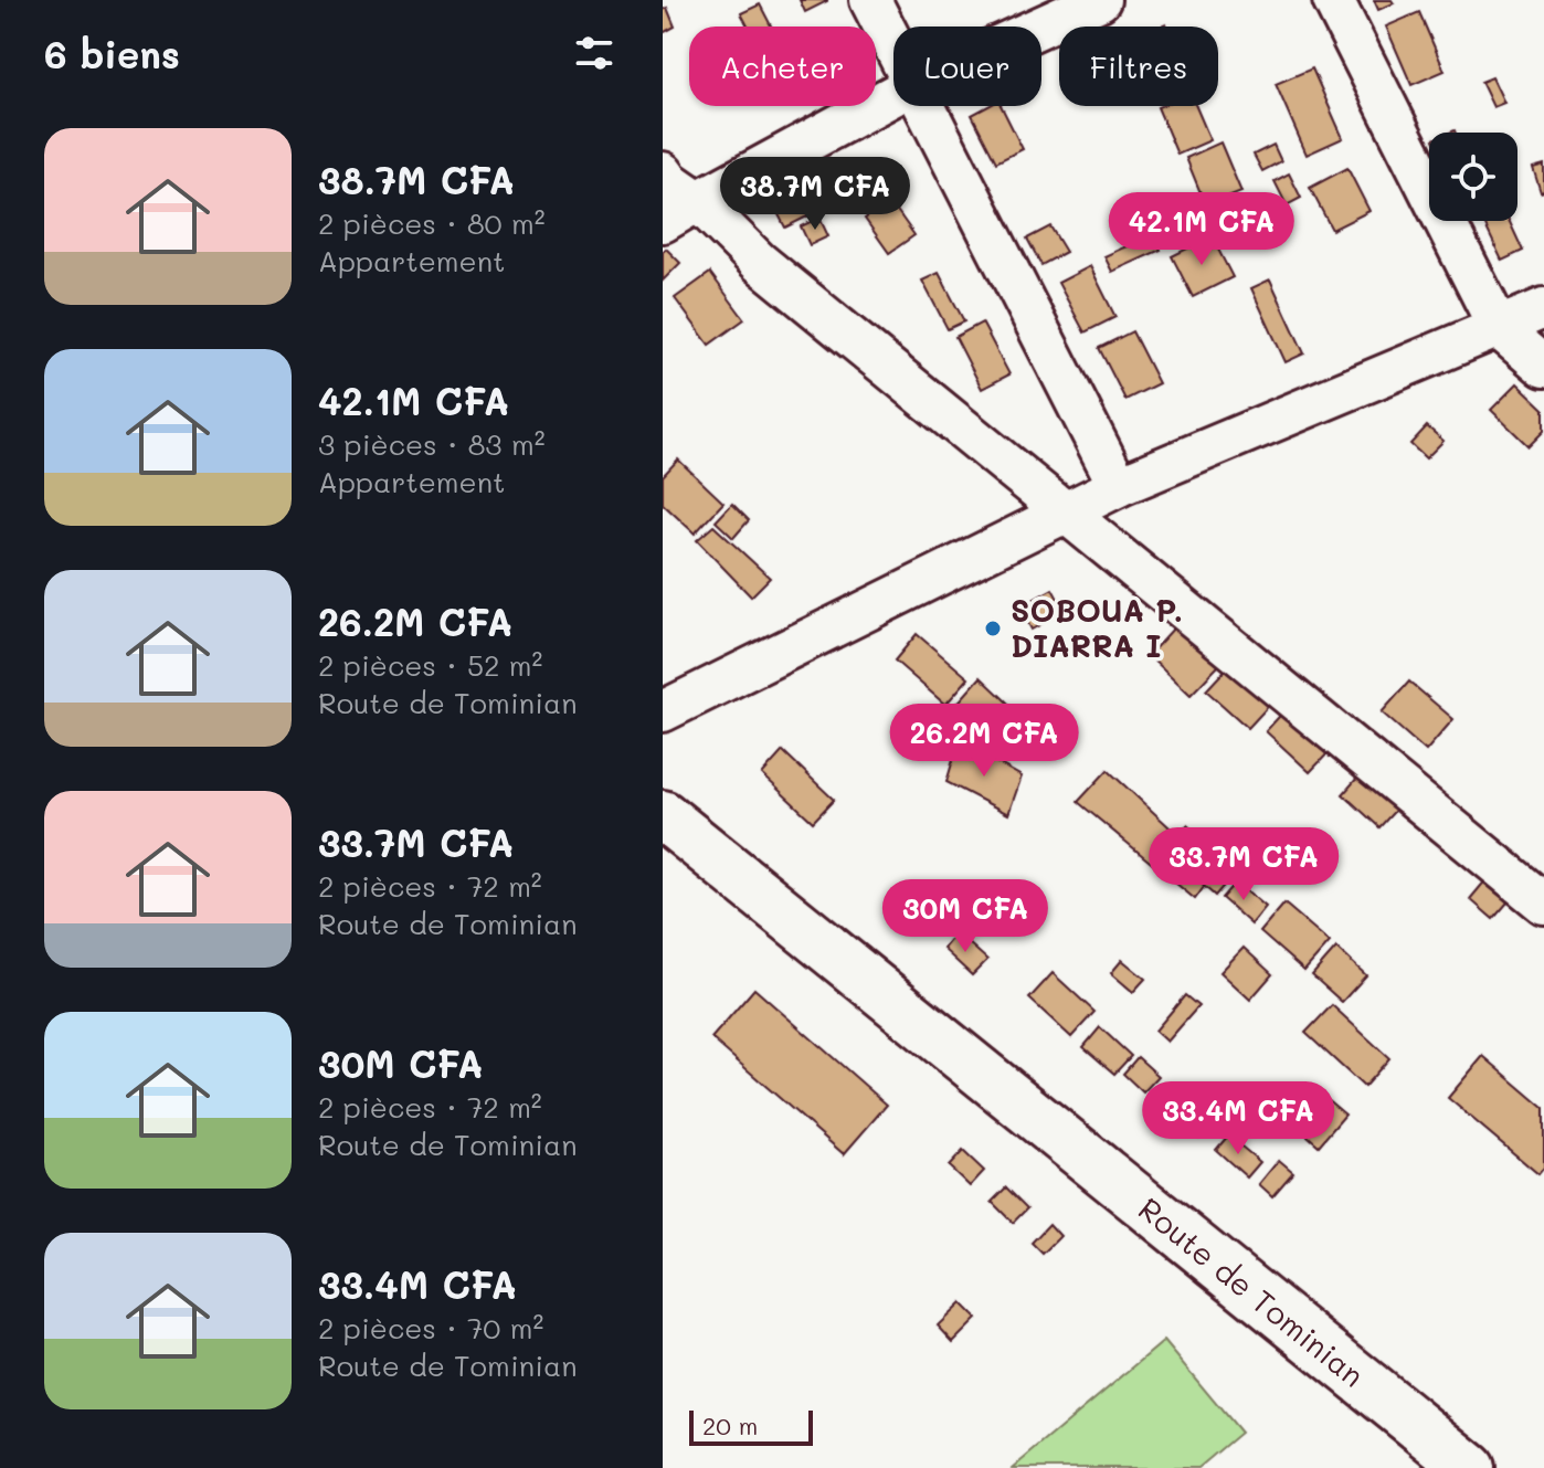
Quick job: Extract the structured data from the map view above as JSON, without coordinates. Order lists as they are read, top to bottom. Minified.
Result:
{"streets":{"main road":["Route de Tominian"]},"places":["SOBOUA P. DIARRA I"],"scale_bar":"20 m","page":{"heading":"6 biens","chip":["Acheter","Louer","Filtres"],"list":[{"name":"38.7M CFA","note":"2 pièces · 80 m² · Appartement"},{"name":"42.1M CFA","note":"3 pièces · 83 m² · Appartement"},{"name":"26.2M CFA","note":"2 pièces · 52 m² · Route de Tominian"},{"name":"33.7M CFA","note":"2 pièces · 72 m² · Route de Tominian"},{"name":"30M CFA","note":"2 pièces · 72 m² · Route de Tominian"},{"name":"33.4M CFA","note":"2 pièces · 70 m² · Route de Tominian"}],"price":["38.7M CFA","42.1M CFA","26.2M CFA","33.7M CFA","30M CFA","33.4M CFA"],"scale":"20 m"}}
